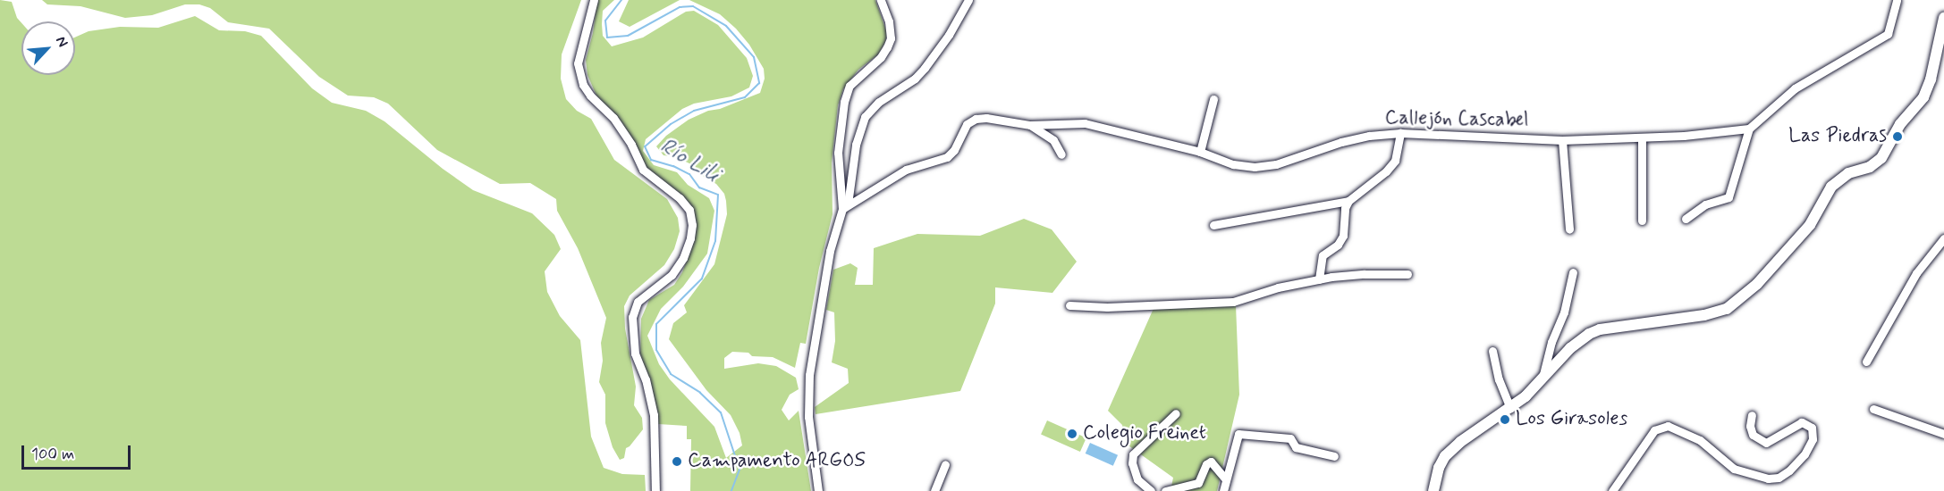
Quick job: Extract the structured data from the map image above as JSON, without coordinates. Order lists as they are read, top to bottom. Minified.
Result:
{"streets":{"street":["Callejón Cascabel"]},"water":["Río Lili"],"places":["Las Piedras","Los Girasoles","Colegio Freinet","Campamento ARGOS"],"scale_bar":"100 m","north":"top right"}
